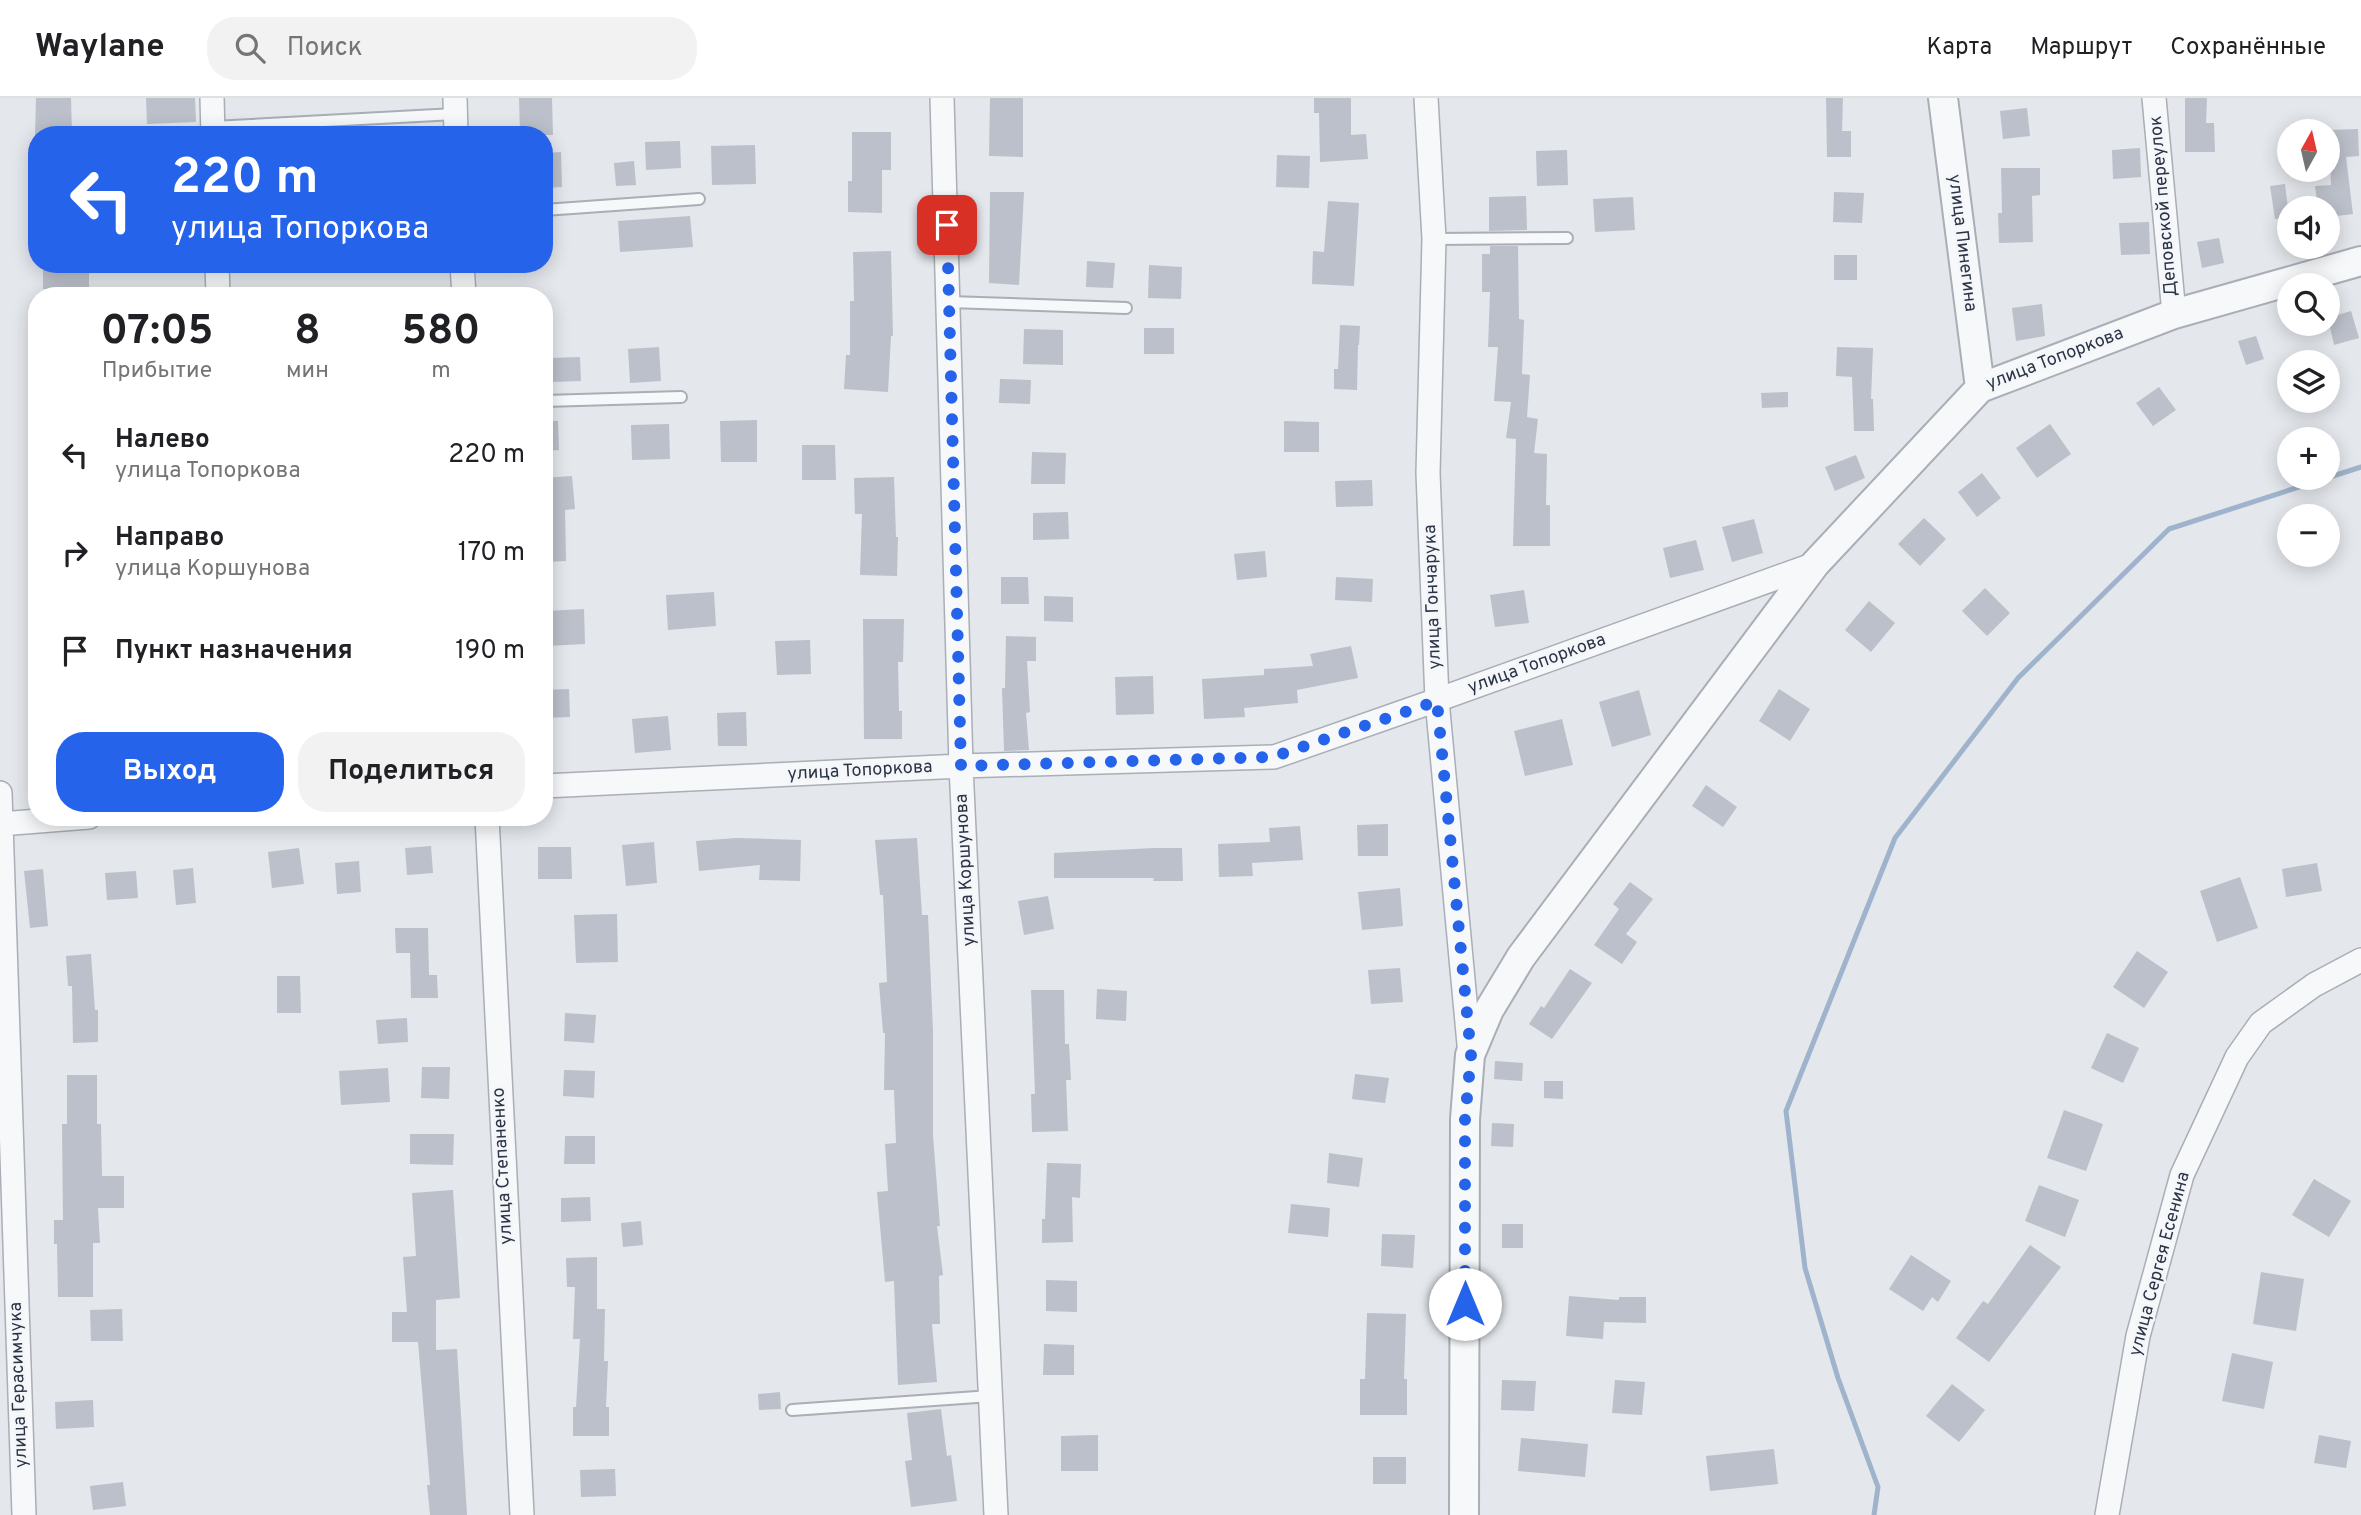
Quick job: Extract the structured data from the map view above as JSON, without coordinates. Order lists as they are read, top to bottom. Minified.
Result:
{"streets":{"street":["Деповской переулок","улица Пинегина","улица Топоркова","улица Гончарука","улица Коршунова","улица Степаненко","улица Сергея Есенина","улица Герасимчука"]},"crossings":[["Деповской переулок","улица Топоркова"],["улица Пинегина","улица Топоркова"],["улица Топоркова","улица Гончарука"],["улица Топоркова","улица Коршунова"]],"north":"top","page":{"header":"Waylane","search":"Поиск","nav":["Карта","Маршрут","Сохранённые"],"map_buttons":["+","−"],"turn":["220 m","улица Топоркова"],"eta":["07:05","Прибытие","8","мин","580","m"],"list":[{"name":"Налево","note":"улица Топоркова","value":"220 m"},{"name":"Направо","note":"улица Коршунова","value":"170 m"},{"name":"Пункт назначения","value":"190 m"}],"buttons":["Выход","Поделиться"]}}
